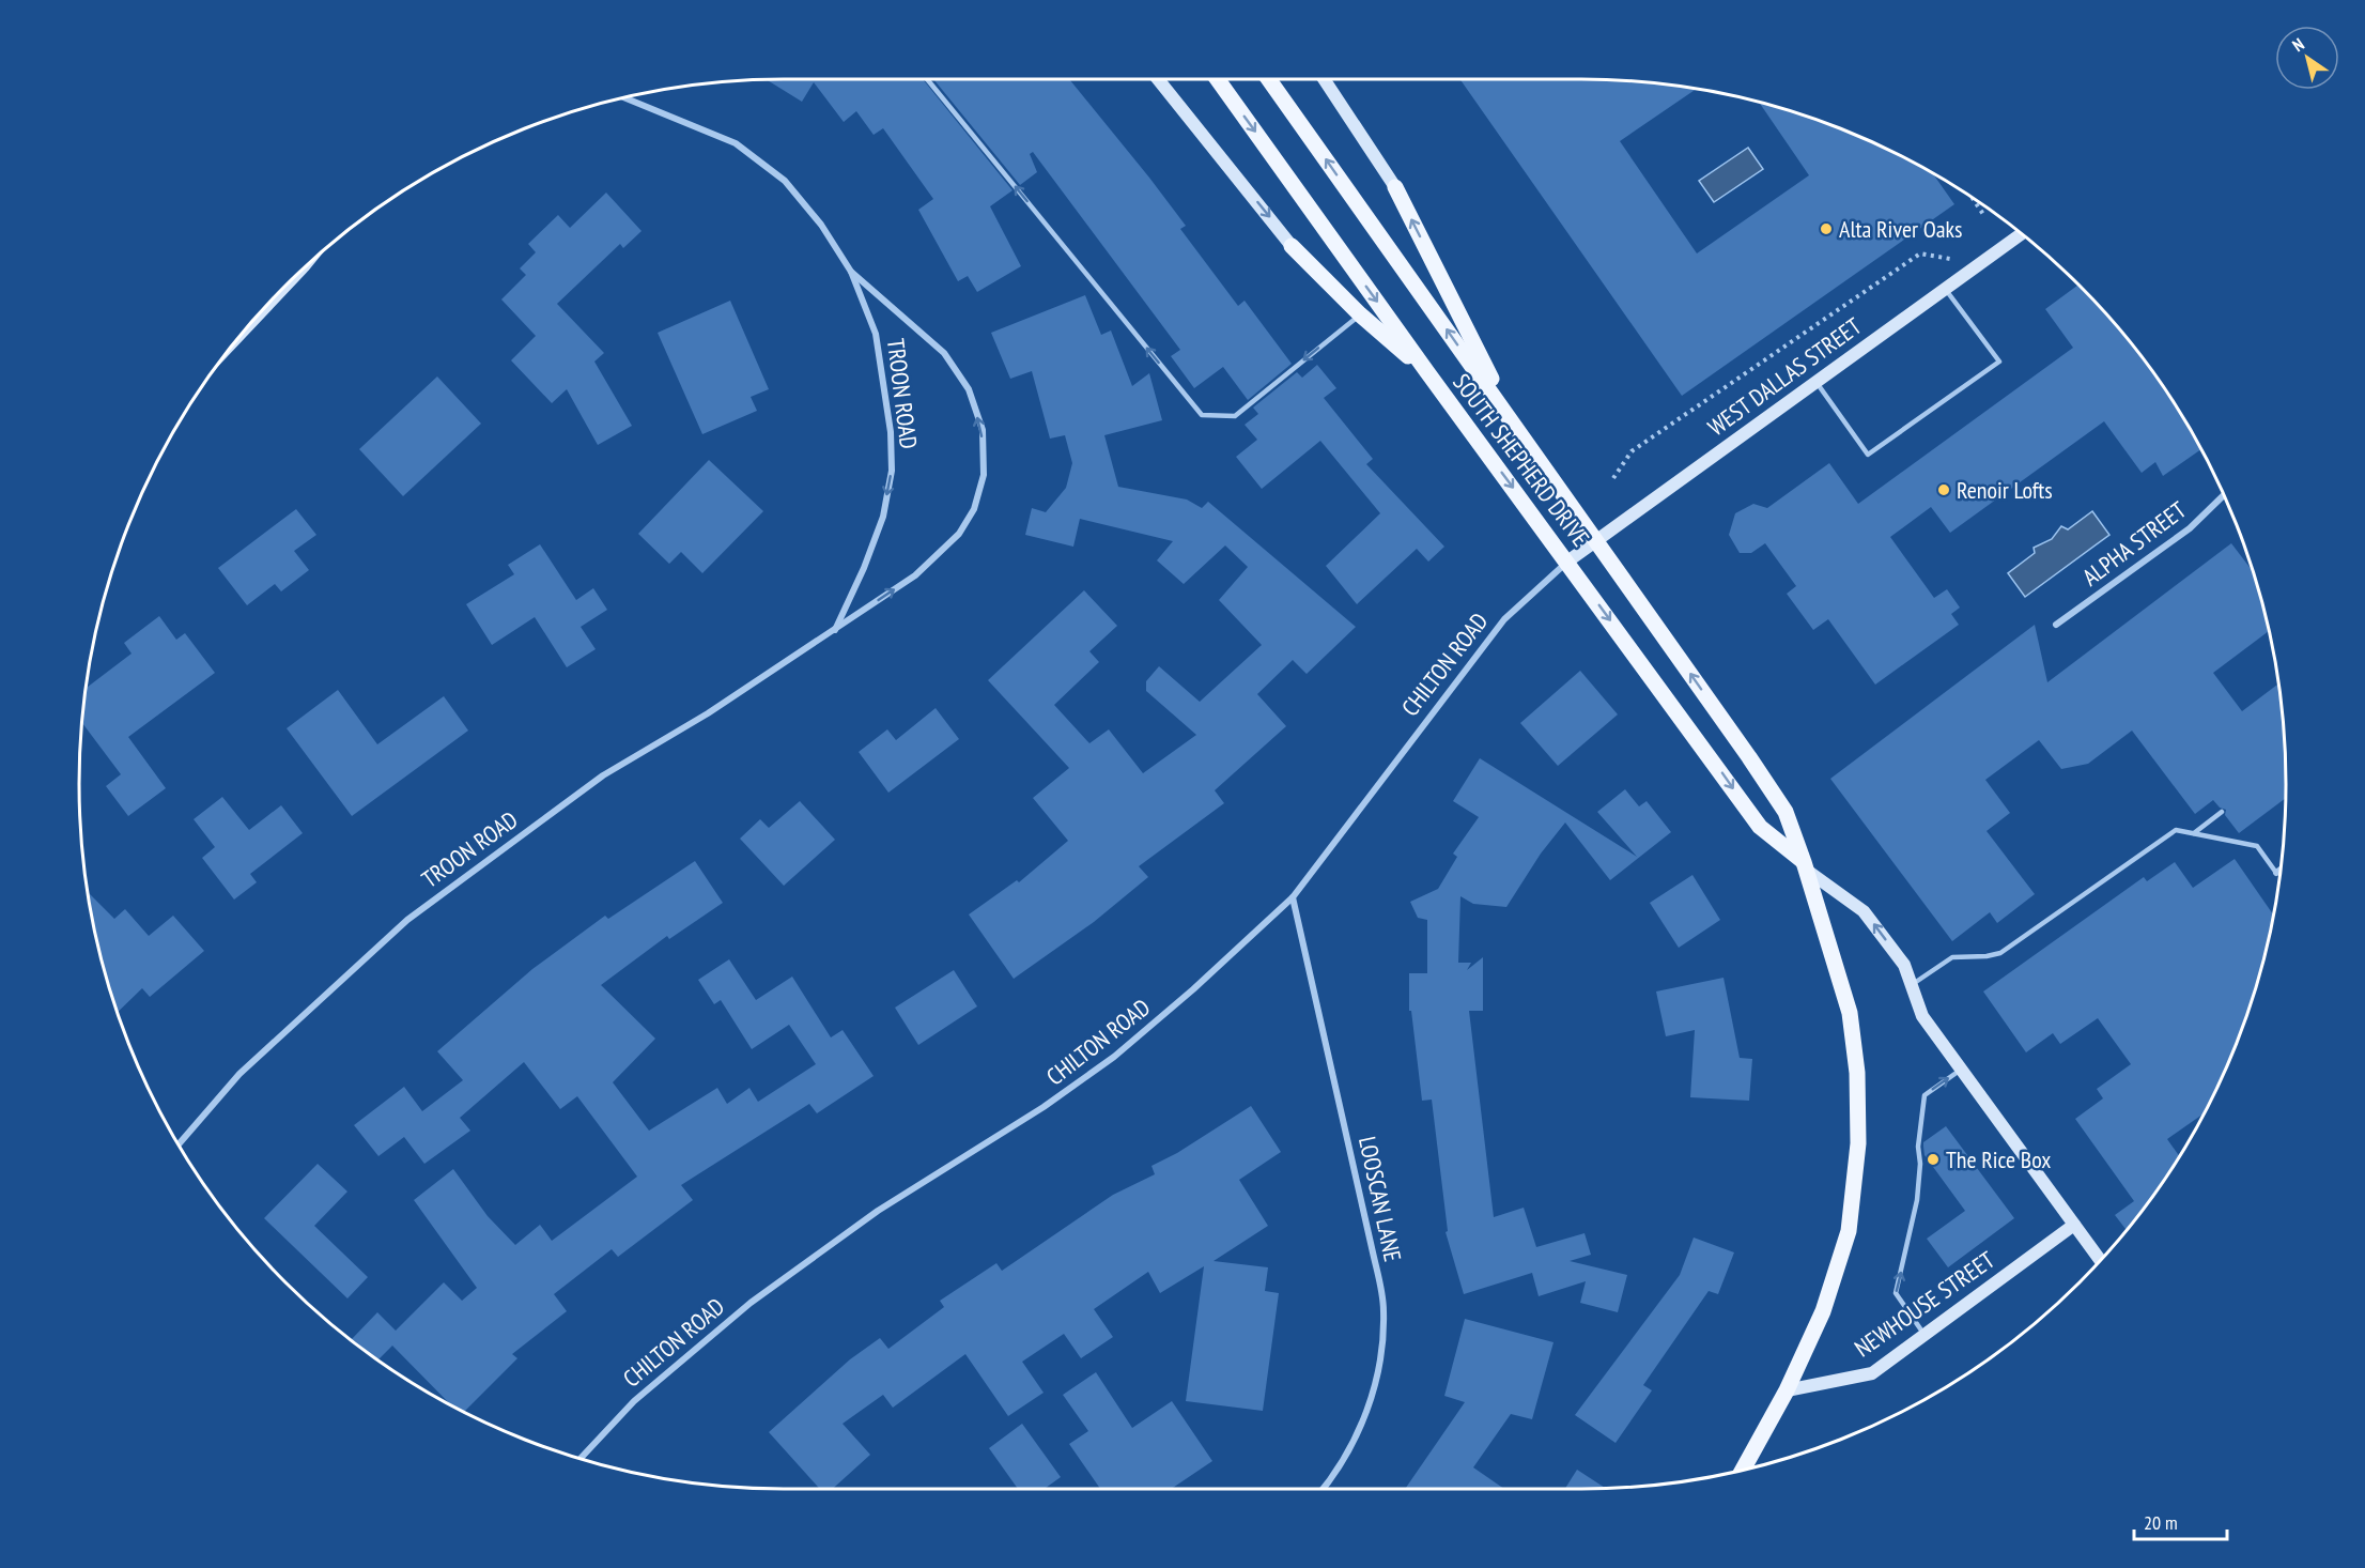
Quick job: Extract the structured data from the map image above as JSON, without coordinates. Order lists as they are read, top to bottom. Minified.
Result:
{"streets":{"main road":["SOUTH SHEPHERD DRIVE"],"street":["WEST DALLAS STREET","TROON ROAD","ALPHA STREET","CHILTON ROAD","LOOSCAN LANE","NEWHOUSE STREET"]},"crossings":[["WEST DALLAS STREET","SOUTH SHEPHERD DRIVE"],["WEST DALLAS STREET","CHILTON ROAD"],["SOUTH SHEPHERD DRIVE","CHILTON ROAD"],["SOUTH SHEPHERD DRIVE","NEWHOUSE STREET"],["CHILTON ROAD","LOOSCAN LANE"]],"places":["Alta River Oaks","Renoir Lofts","The Rice Box"],"scale_bar":"20 m","north":"top left"}
